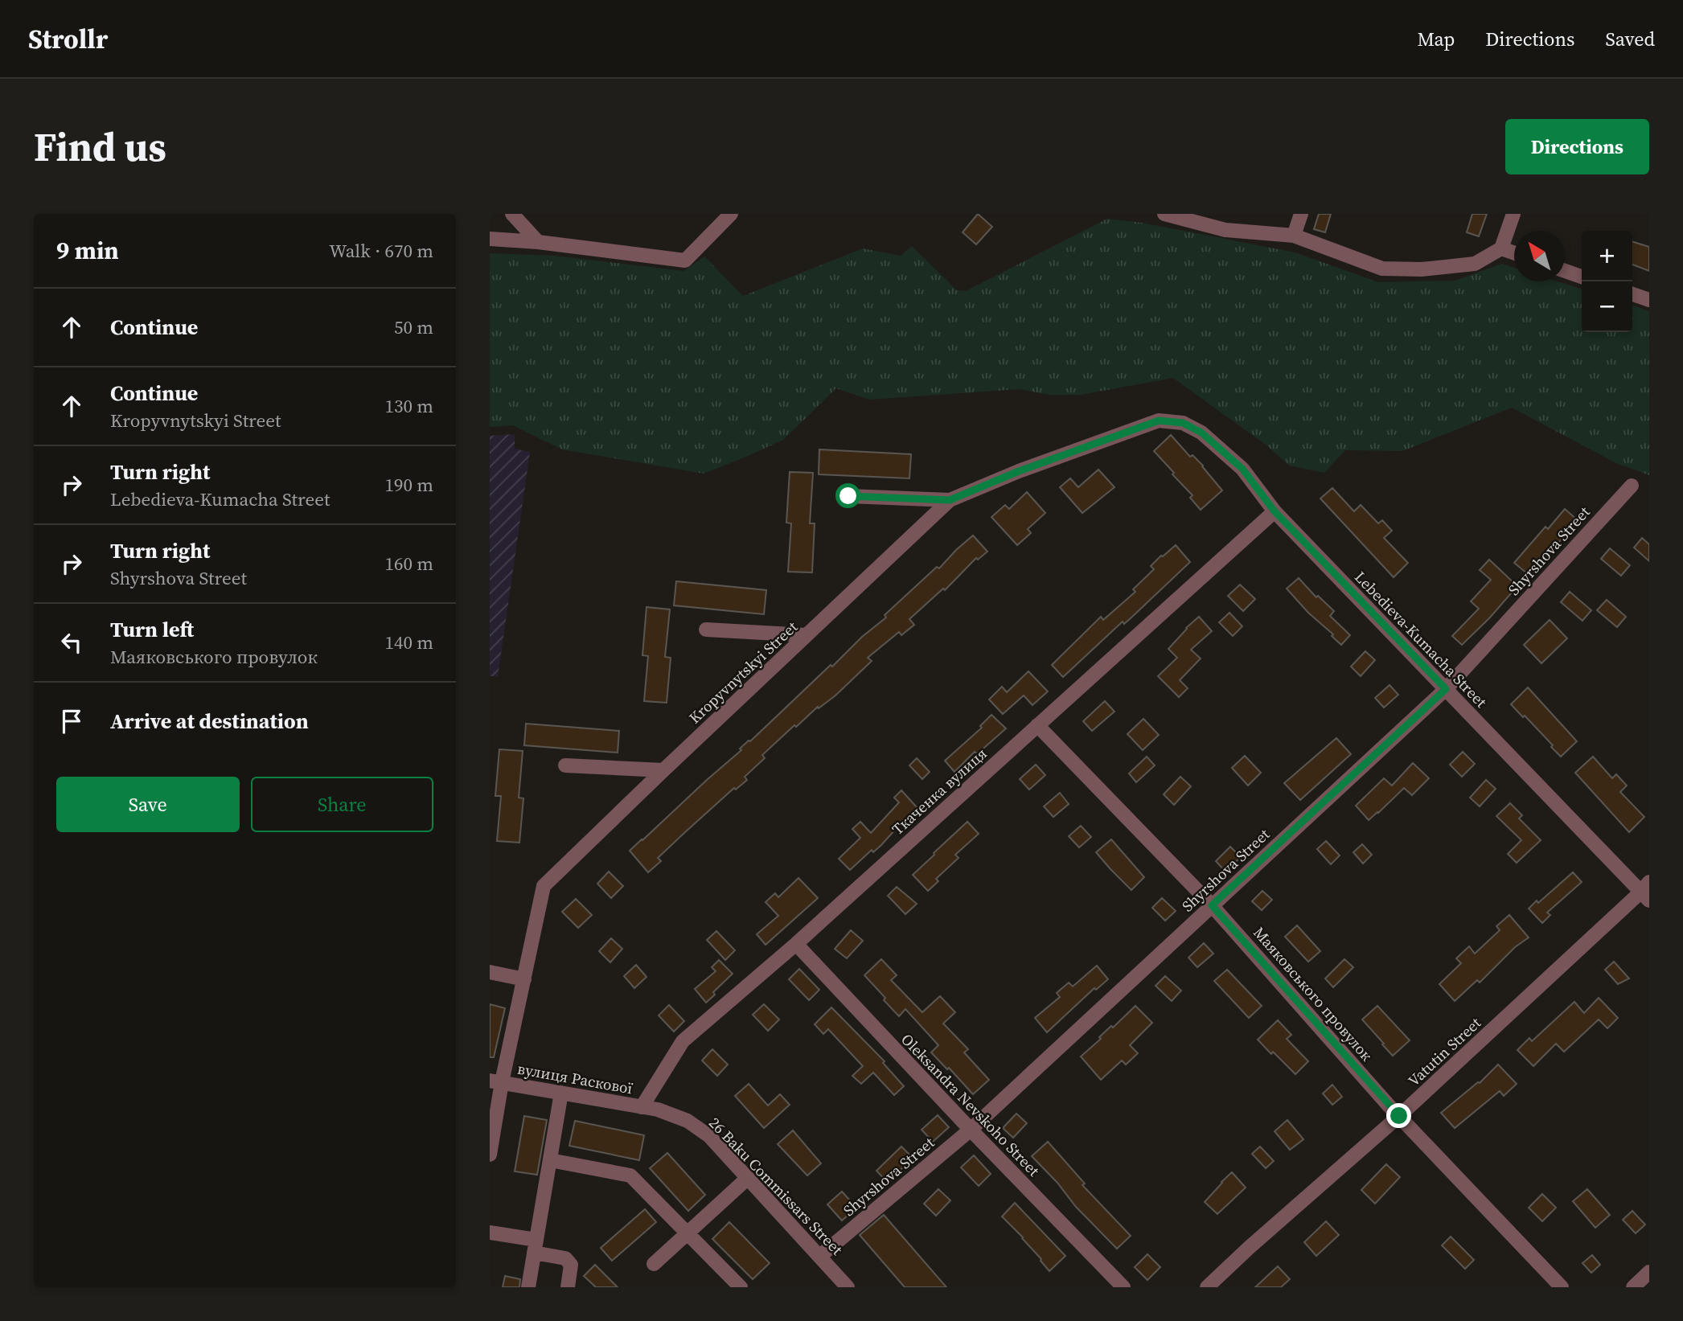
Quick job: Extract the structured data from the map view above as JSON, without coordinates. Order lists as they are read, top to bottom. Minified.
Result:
{"streets":{"street":["Shyrshova Street","Lebedieva-Kumacha Street","Kropyvnytskyi Street","Ткаченка вулиця","Маяковського провулок","Vatutin Street","вулиця Раскової","Oleksandra Nevskoho Street","26 Baku Commissars Street"]},"crossings":[["Shyrshova Street","Lebedieva-Kumacha Street"],["Shyrshova Street","Маяковського провулок"],["Shyrshova Street","Oleksandra Nevskoho Street"],["Shyrshova Street","26 Baku Commissars Street"],["Lebedieva-Kumacha Street","Kropyvnytskyi Street"],["Lebedieva-Kumacha Street","Ткаченка вулиця"],["Lebedieva-Kumacha Street","Vatutin Street"],["Kropyvnytskyi Street","вулиця Раскової"],["Ткаченка вулиця","Маяковського провулок"],["Ткаченка вулиця","вулиця Раскової"],["Ткаченка вулиця","Oleksandra Nevskoho Street"],["Ткаченка вулиця","26 Baku Commissars Street"],["Маяковського провулок","Vatutin Street"],["вулиця Раскової","26 Baku Commissars Street"]],"north":"top left","page":{"header":"Strollr","nav":["Map","Directions","Saved"],"buttons":["Directions",["Save","Share"]],"title":"Find us","heading":["9 min","Walk · 670 m"],"map_buttons":["+","−"],"list":[["Continue","50 m"],["Continue","Kropyvnytskyi Street","130 m"],["Turn right","Lebedieva-Kumacha Street","190 m"],["Turn right","Shyrshova Street","160 m"],["Turn left","Маяковського провулок","140 m"],"Arrive at destination"]}}
